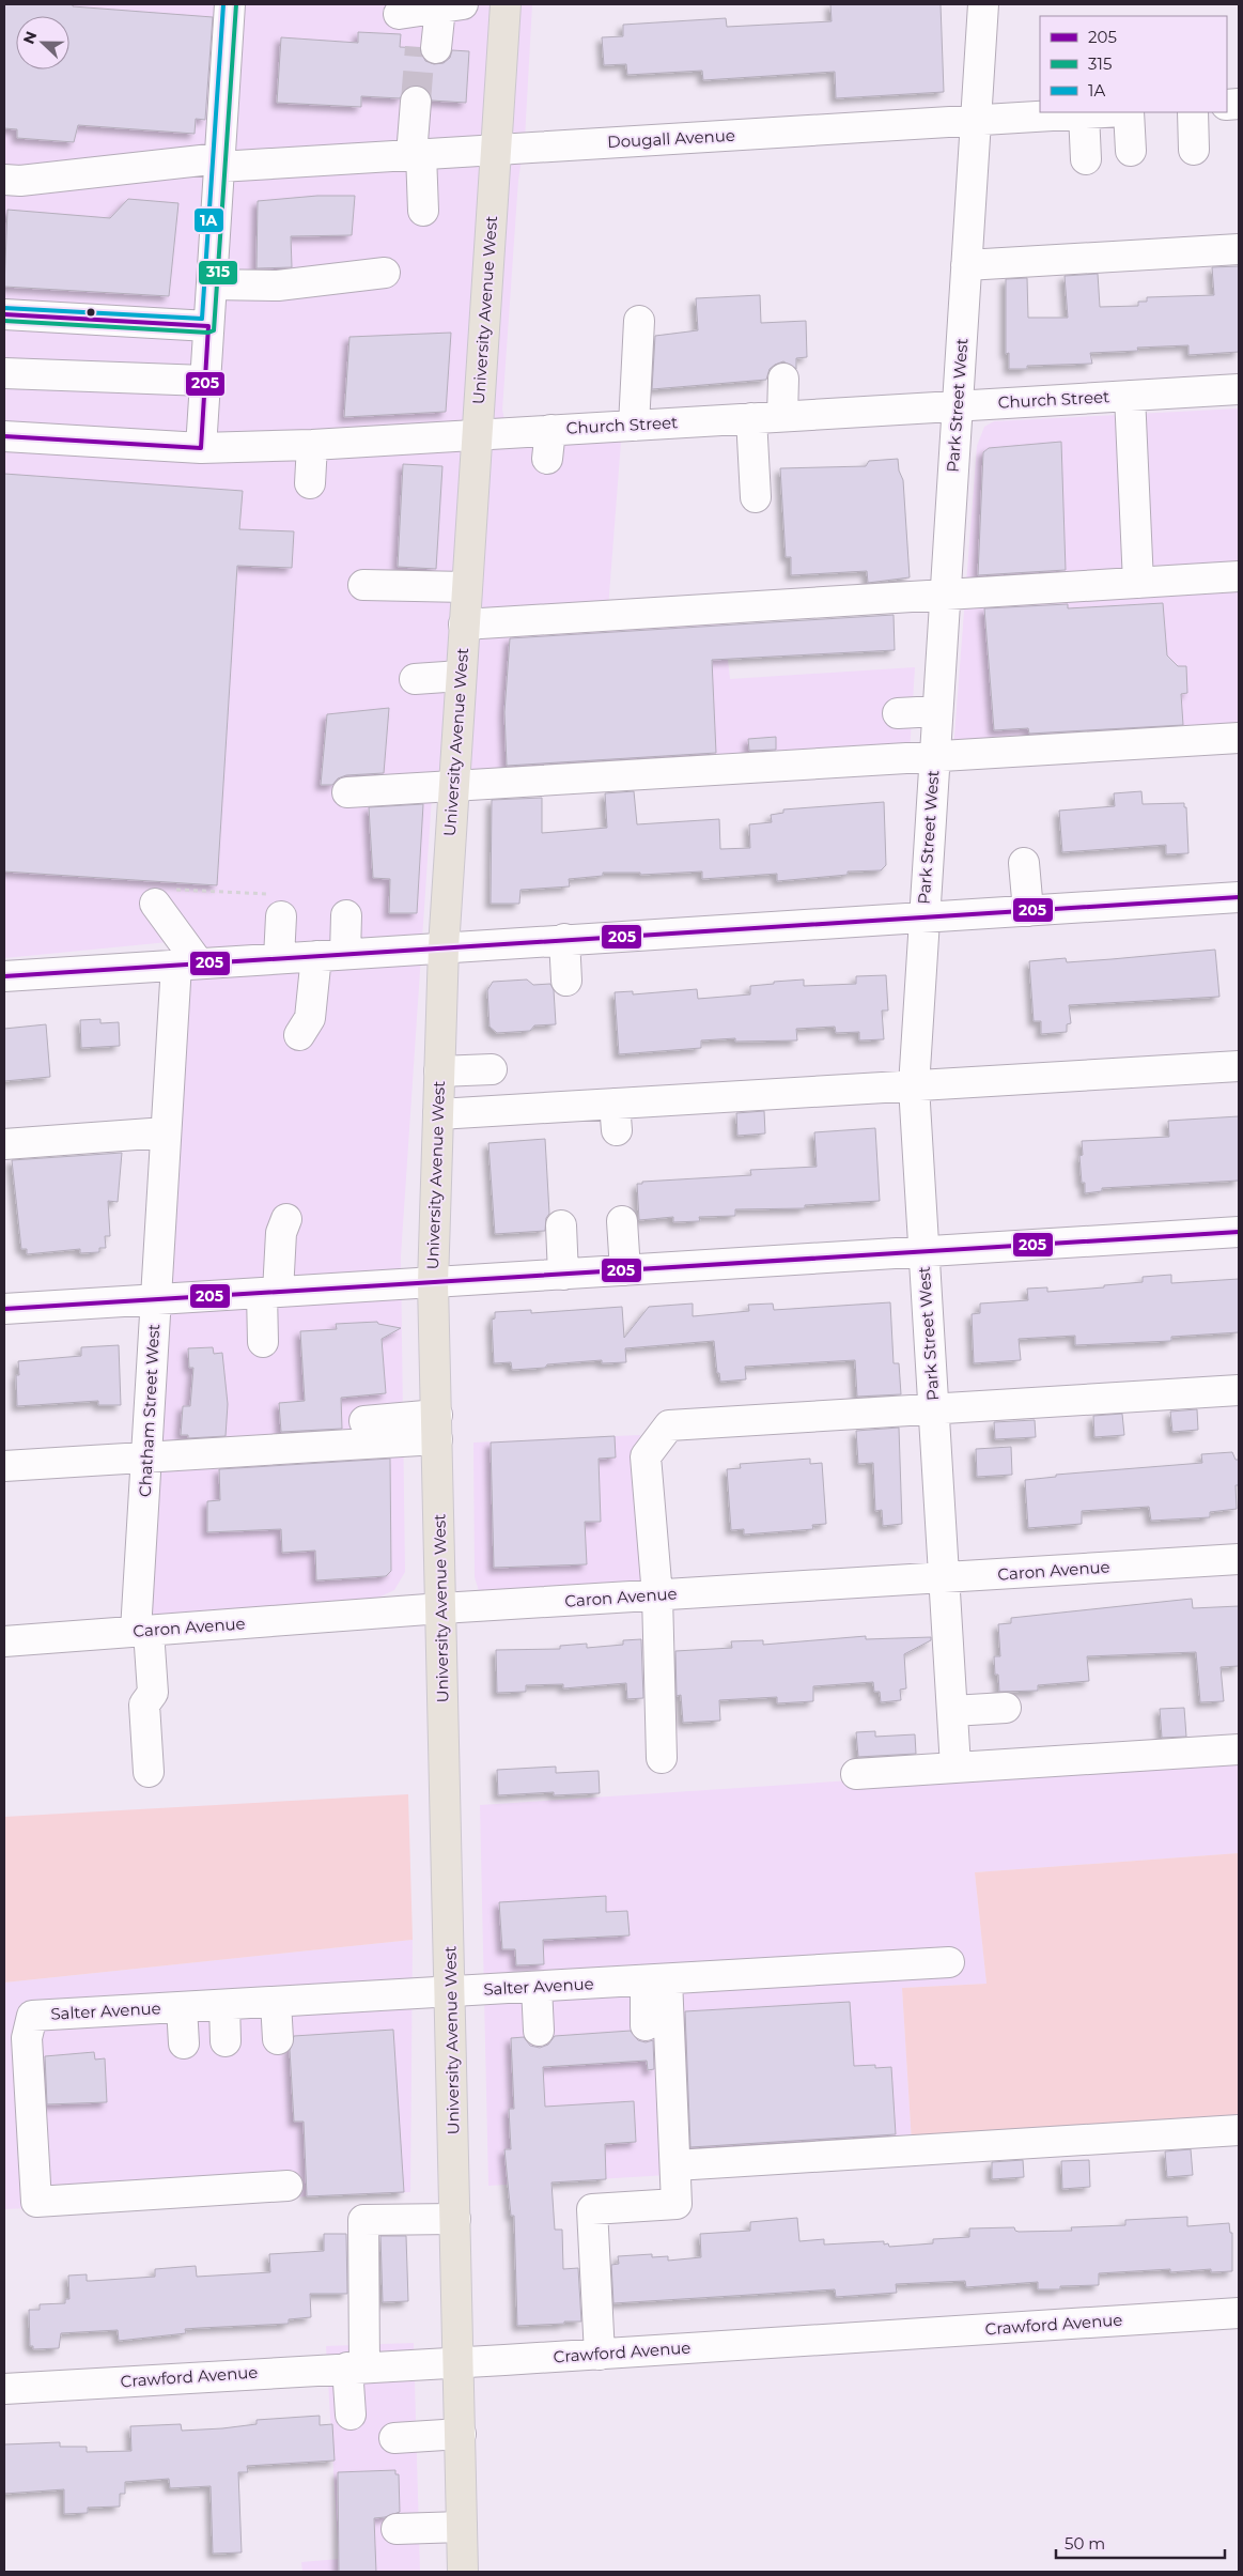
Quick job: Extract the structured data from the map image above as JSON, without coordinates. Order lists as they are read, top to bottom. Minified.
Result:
{"streets":{"main road":["University Avenue West"],"street":["Dougall Avenue","Church Street","Park Street West","Chatham Street West","Caron Avenue","Salter Avenue","Crawford Avenue"]},"crossings":[["Dougall Avenue","University Avenue West"],["Dougall Avenue","Park Street West"],["University Avenue West","Church Street"],["University Avenue West","Caron Avenue"],["University Avenue West","Salter Avenue"],["University Avenue West","Crawford Avenue"],["Church Street","Park Street West"],["Park Street West","Caron Avenue"],["Chatham Street West","Caron Avenue"]],"lines":["transit line 315","transit line 1A","transit line 205"],"legend":["205","315","1A"],"scale_bar":"50 m","north":"left"}
